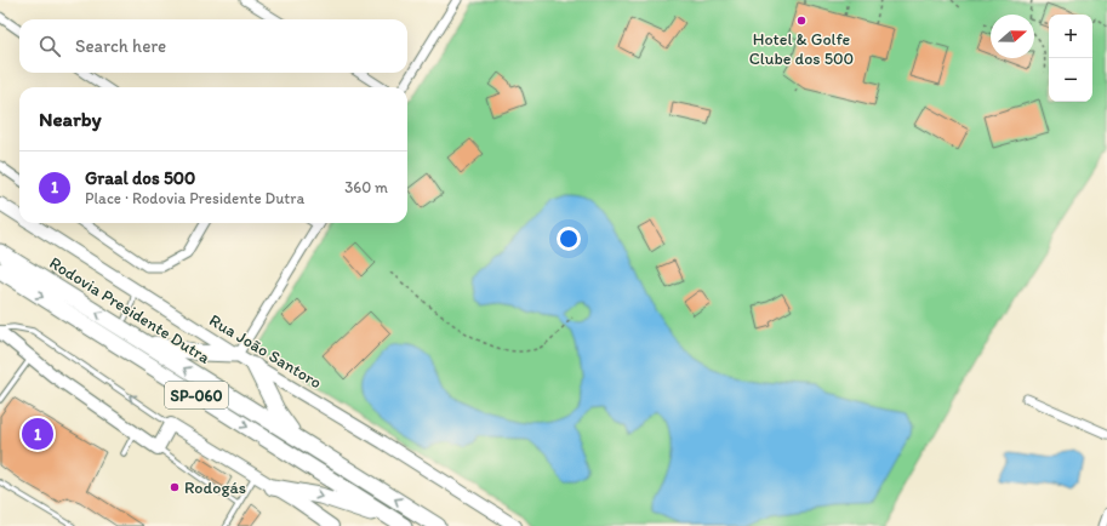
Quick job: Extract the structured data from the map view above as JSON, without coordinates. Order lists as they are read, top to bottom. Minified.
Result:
{"streets":{"highway":["Rodovia Presidente Dutra","SP-060"],"street":["Rua João Santoro"]},"places":["Hotel & Golfe Clube dos 500","Rodogás"],"north":"right","page":{"map_buttons":["+","−"],"search":"Search here","heading":"Nearby","list":[{"mark":"1","name":"Graal dos 500","note":"Place · Rodovia Presidente Dutra","value":"360 m"}],"pins":"1"}}
